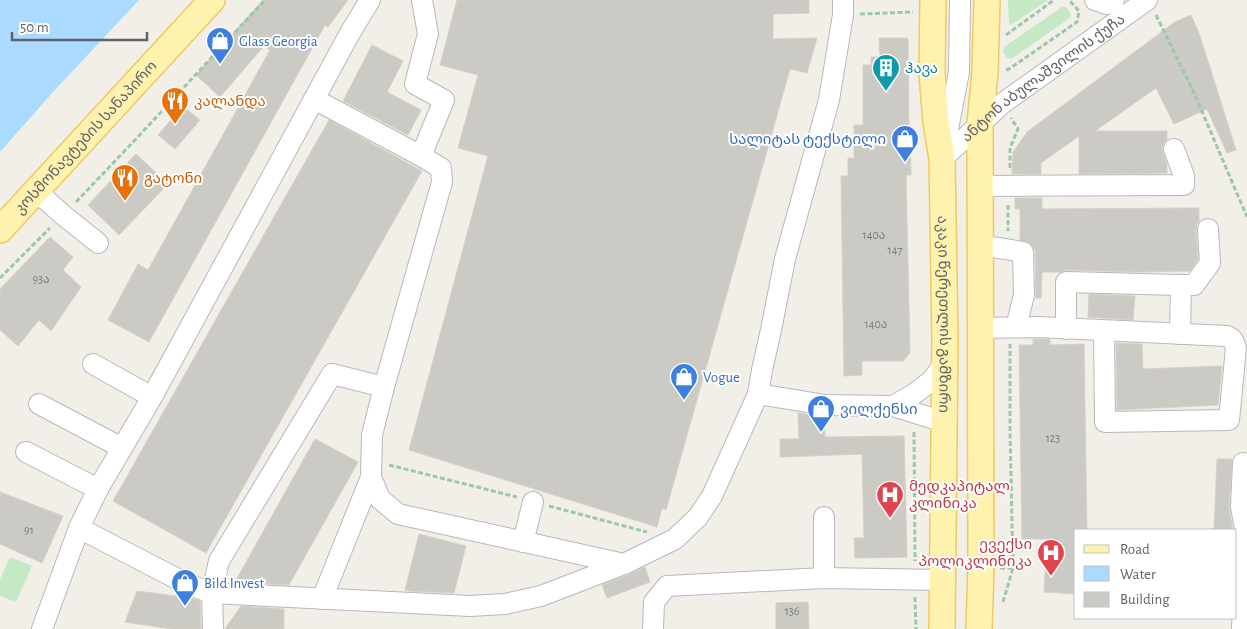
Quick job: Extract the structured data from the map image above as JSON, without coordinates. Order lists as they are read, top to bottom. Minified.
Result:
{"streets":{"main road":["კოსმონავტების სანაპირო","აკაკი წერეთლის გამზირი"],"street":["ანტონ აბულაშვილის ქუჩა"]},"crossings":[["ანტონ აბულაშვილის ქუჩა","აკაკი წერეთლის გამზირი"]],"places":{"shop":["Glass Georgia","სალიტას ტექსტილი","Vogue","ვილქენსი","Bild Invest"],"building":["ჰავა"],"restaurant":["კალანდა","გატონი"],"hospital":["მედკაპიტალ კლინიკა","ევექსი პოლიკლინიკა"]},"house_numbers":["140ა","147","93ა","140ა","123","91","136"],"legend":["Road","Water","Building"],"scale_bar":"50 m"}
